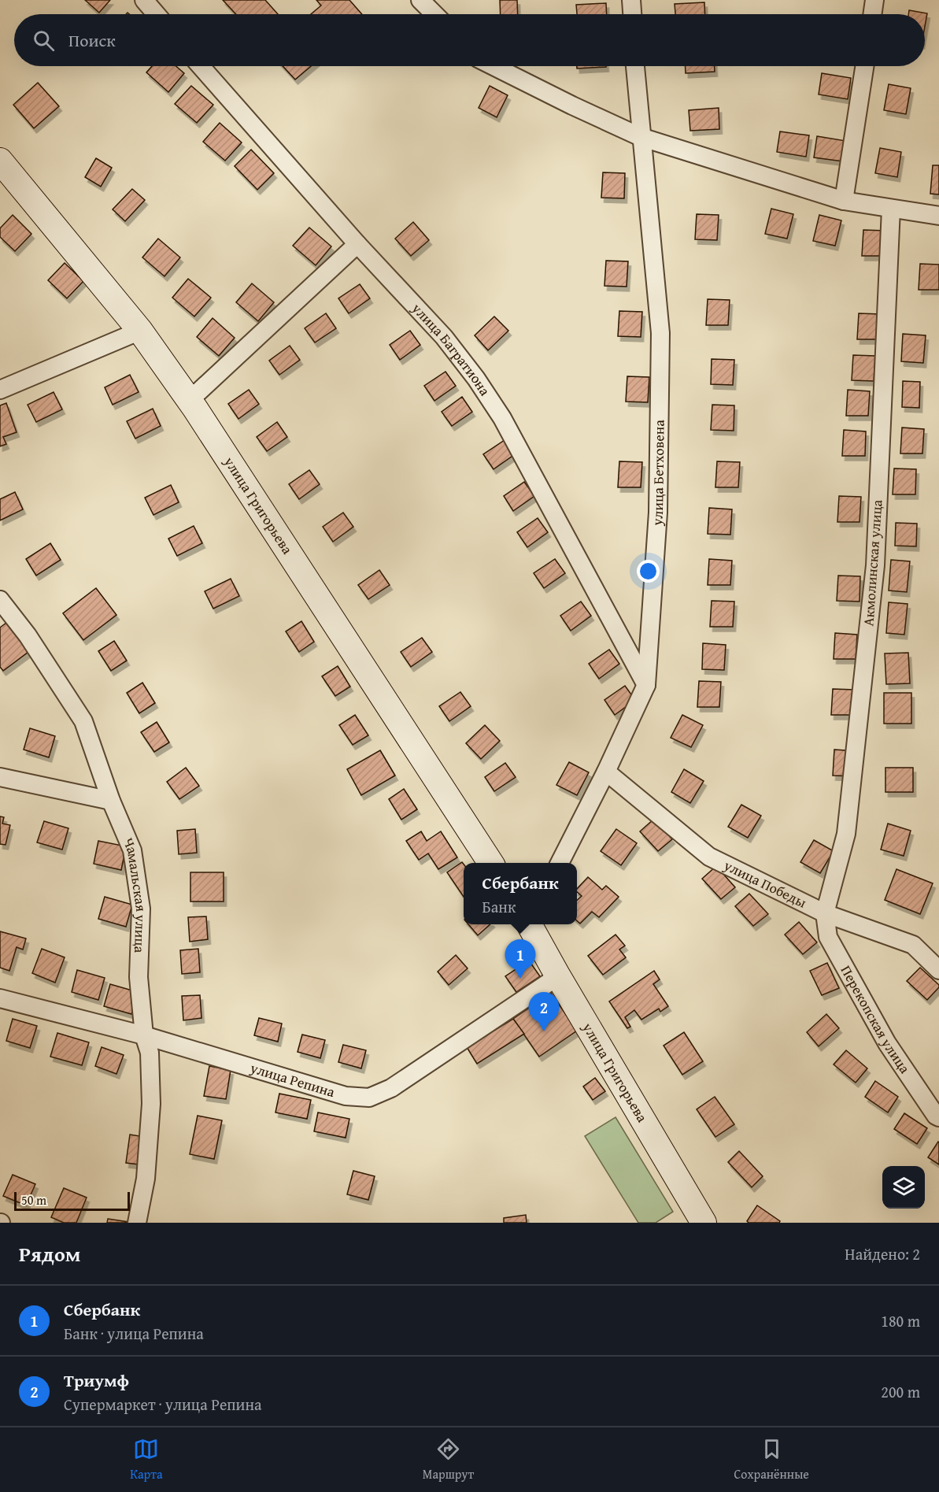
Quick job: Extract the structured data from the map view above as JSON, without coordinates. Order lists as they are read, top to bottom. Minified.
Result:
{"streets":{"main road":["улица Григорьева"],"street":["улица Багратиона","улица Бетховена","Акмолинская улица","улица Победы","Чамальская улица","Перекопская улица","улица Репина"]},"crossings":[["улица Багратиона","улица Бетховена"],["улица Бетховена","улица Победы"],["улица Григорьева","улица Репина"],["Акмолинская улица","улица Победы"],["Акмолинская улица","Перекопская улица"],["улица Победы","Перекопская улица"],["Чамальская улица","улица Репина"]],"scale_bar":"50 m","page":{"search":"Поиск","popup":["Сбербанк","Банк"],"pins":["1","2"],"scale":"50 m","heading":["Рядом","Найдено: 2"],"list":[{"mark":"1","name":"Сбербанк","note":"Банк · улица Репина","value":"180 m"},{"mark":"2","name":"Триумф","note":"Супермаркет · улица Репина","value":"200 m"}],"nav":["Карта","Маршрут","Сохранённые"]}}
